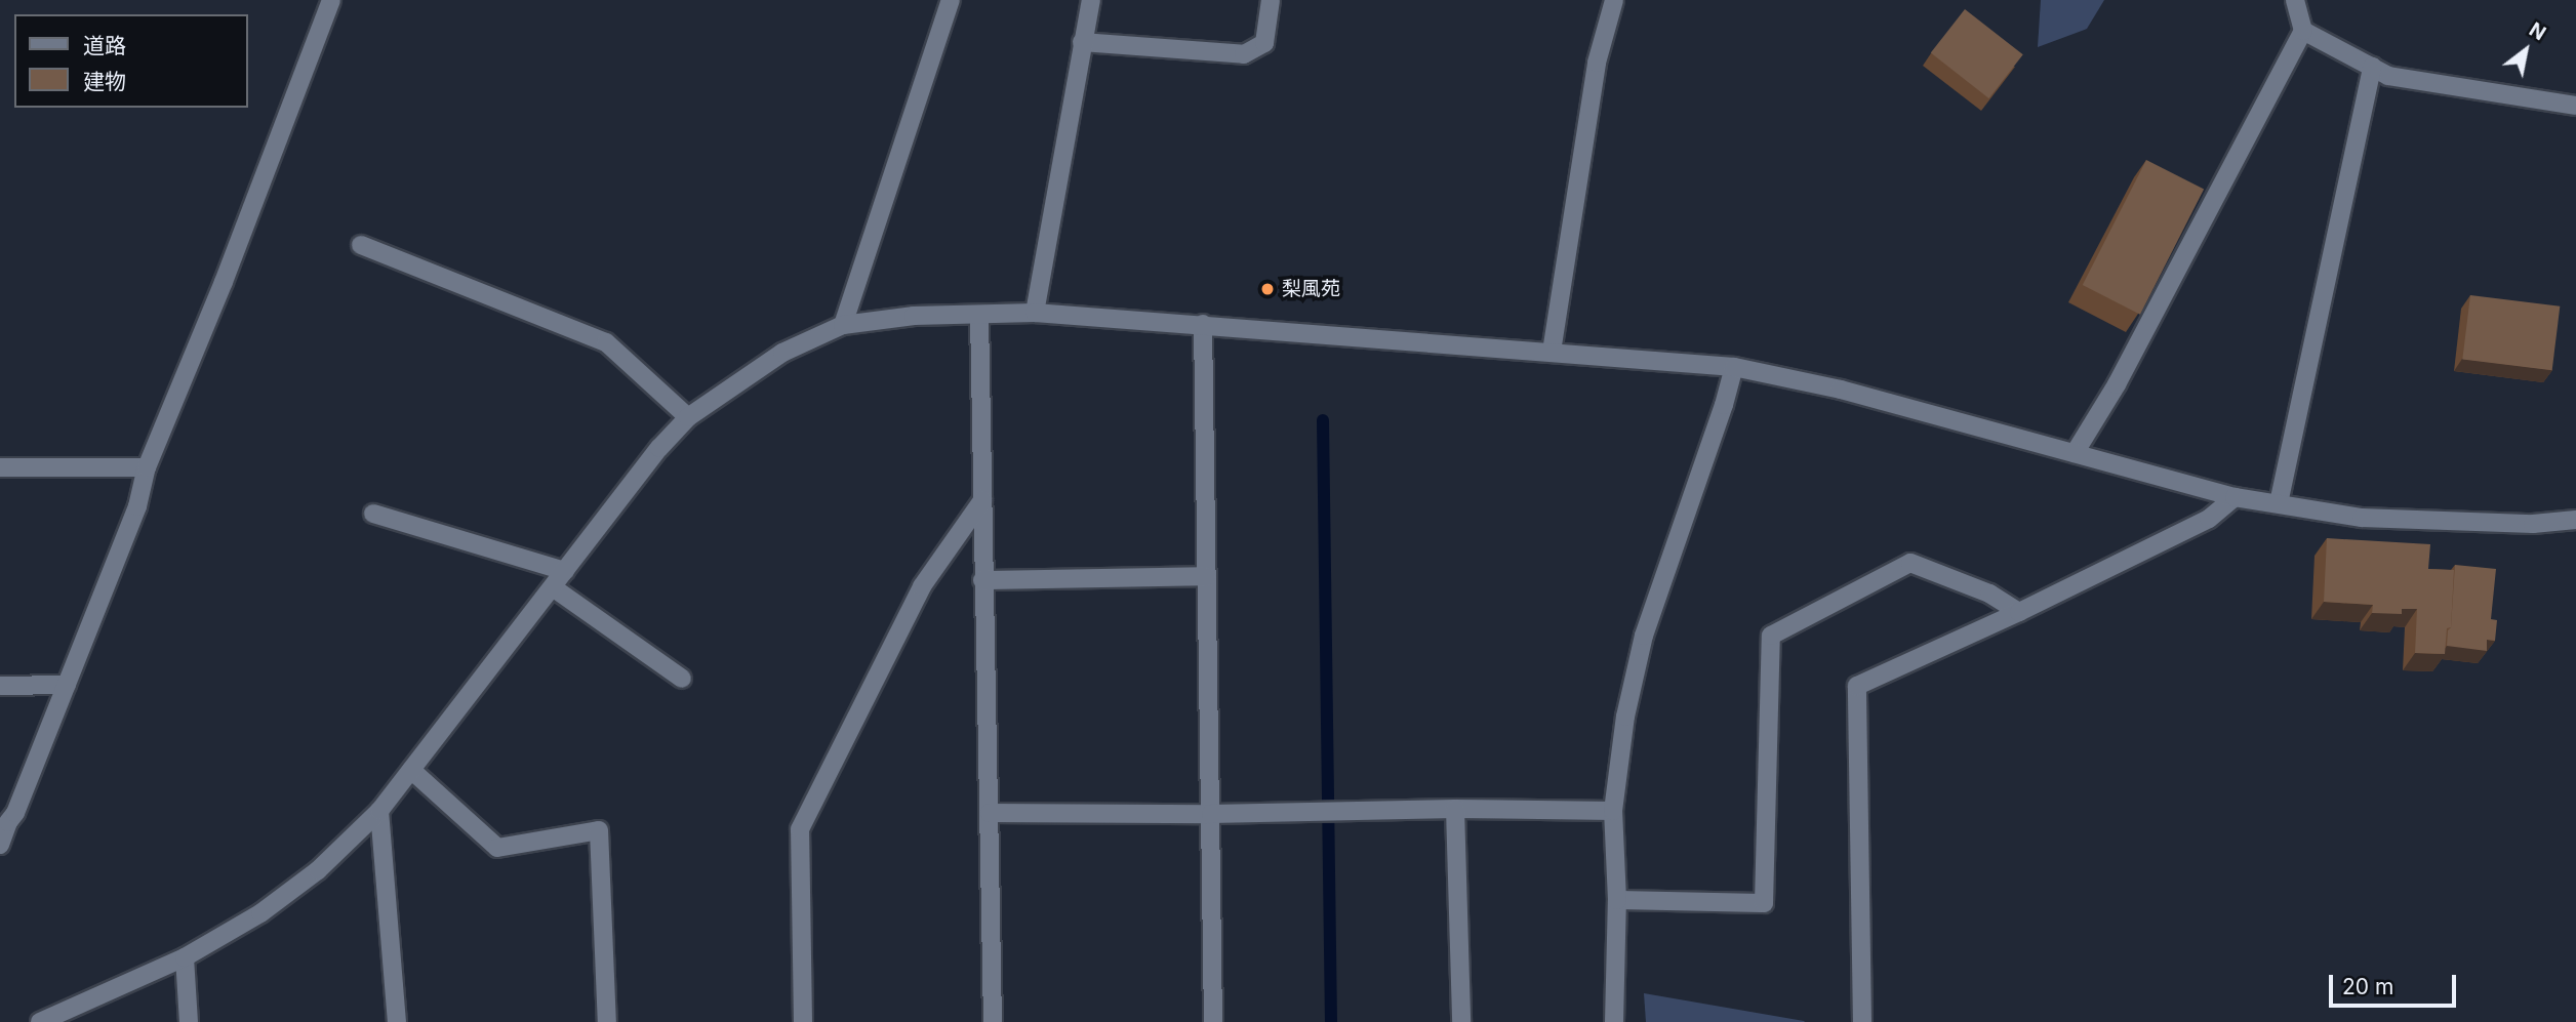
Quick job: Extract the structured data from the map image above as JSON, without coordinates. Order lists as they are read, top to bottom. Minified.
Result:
{"places":["梨風苑"],"legend":["道路","建物"],"scale_bar":"20 m","north":"top right"}
